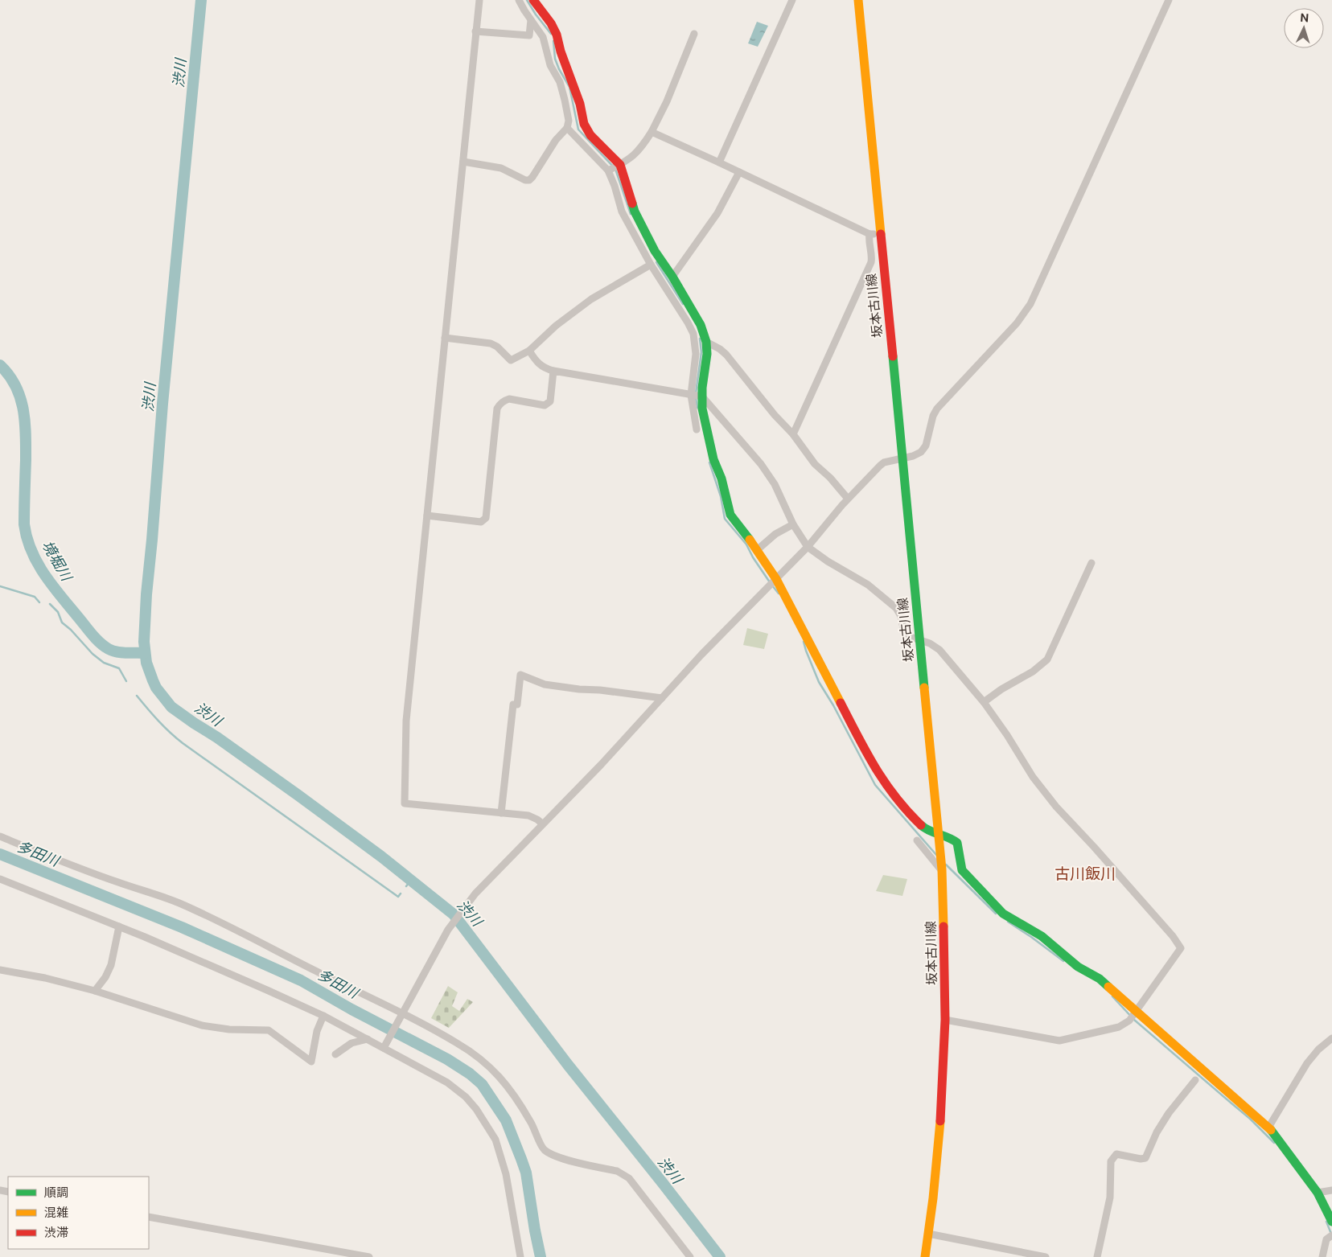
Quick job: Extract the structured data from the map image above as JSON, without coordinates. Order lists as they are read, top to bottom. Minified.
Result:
{"streets":{"street":["坂本古川線"]},"districts":["古川飯川"],"water":["渋川","境堀川","多田川"],"legend":["順調","混雑","渋滞"],"north":"top"}
